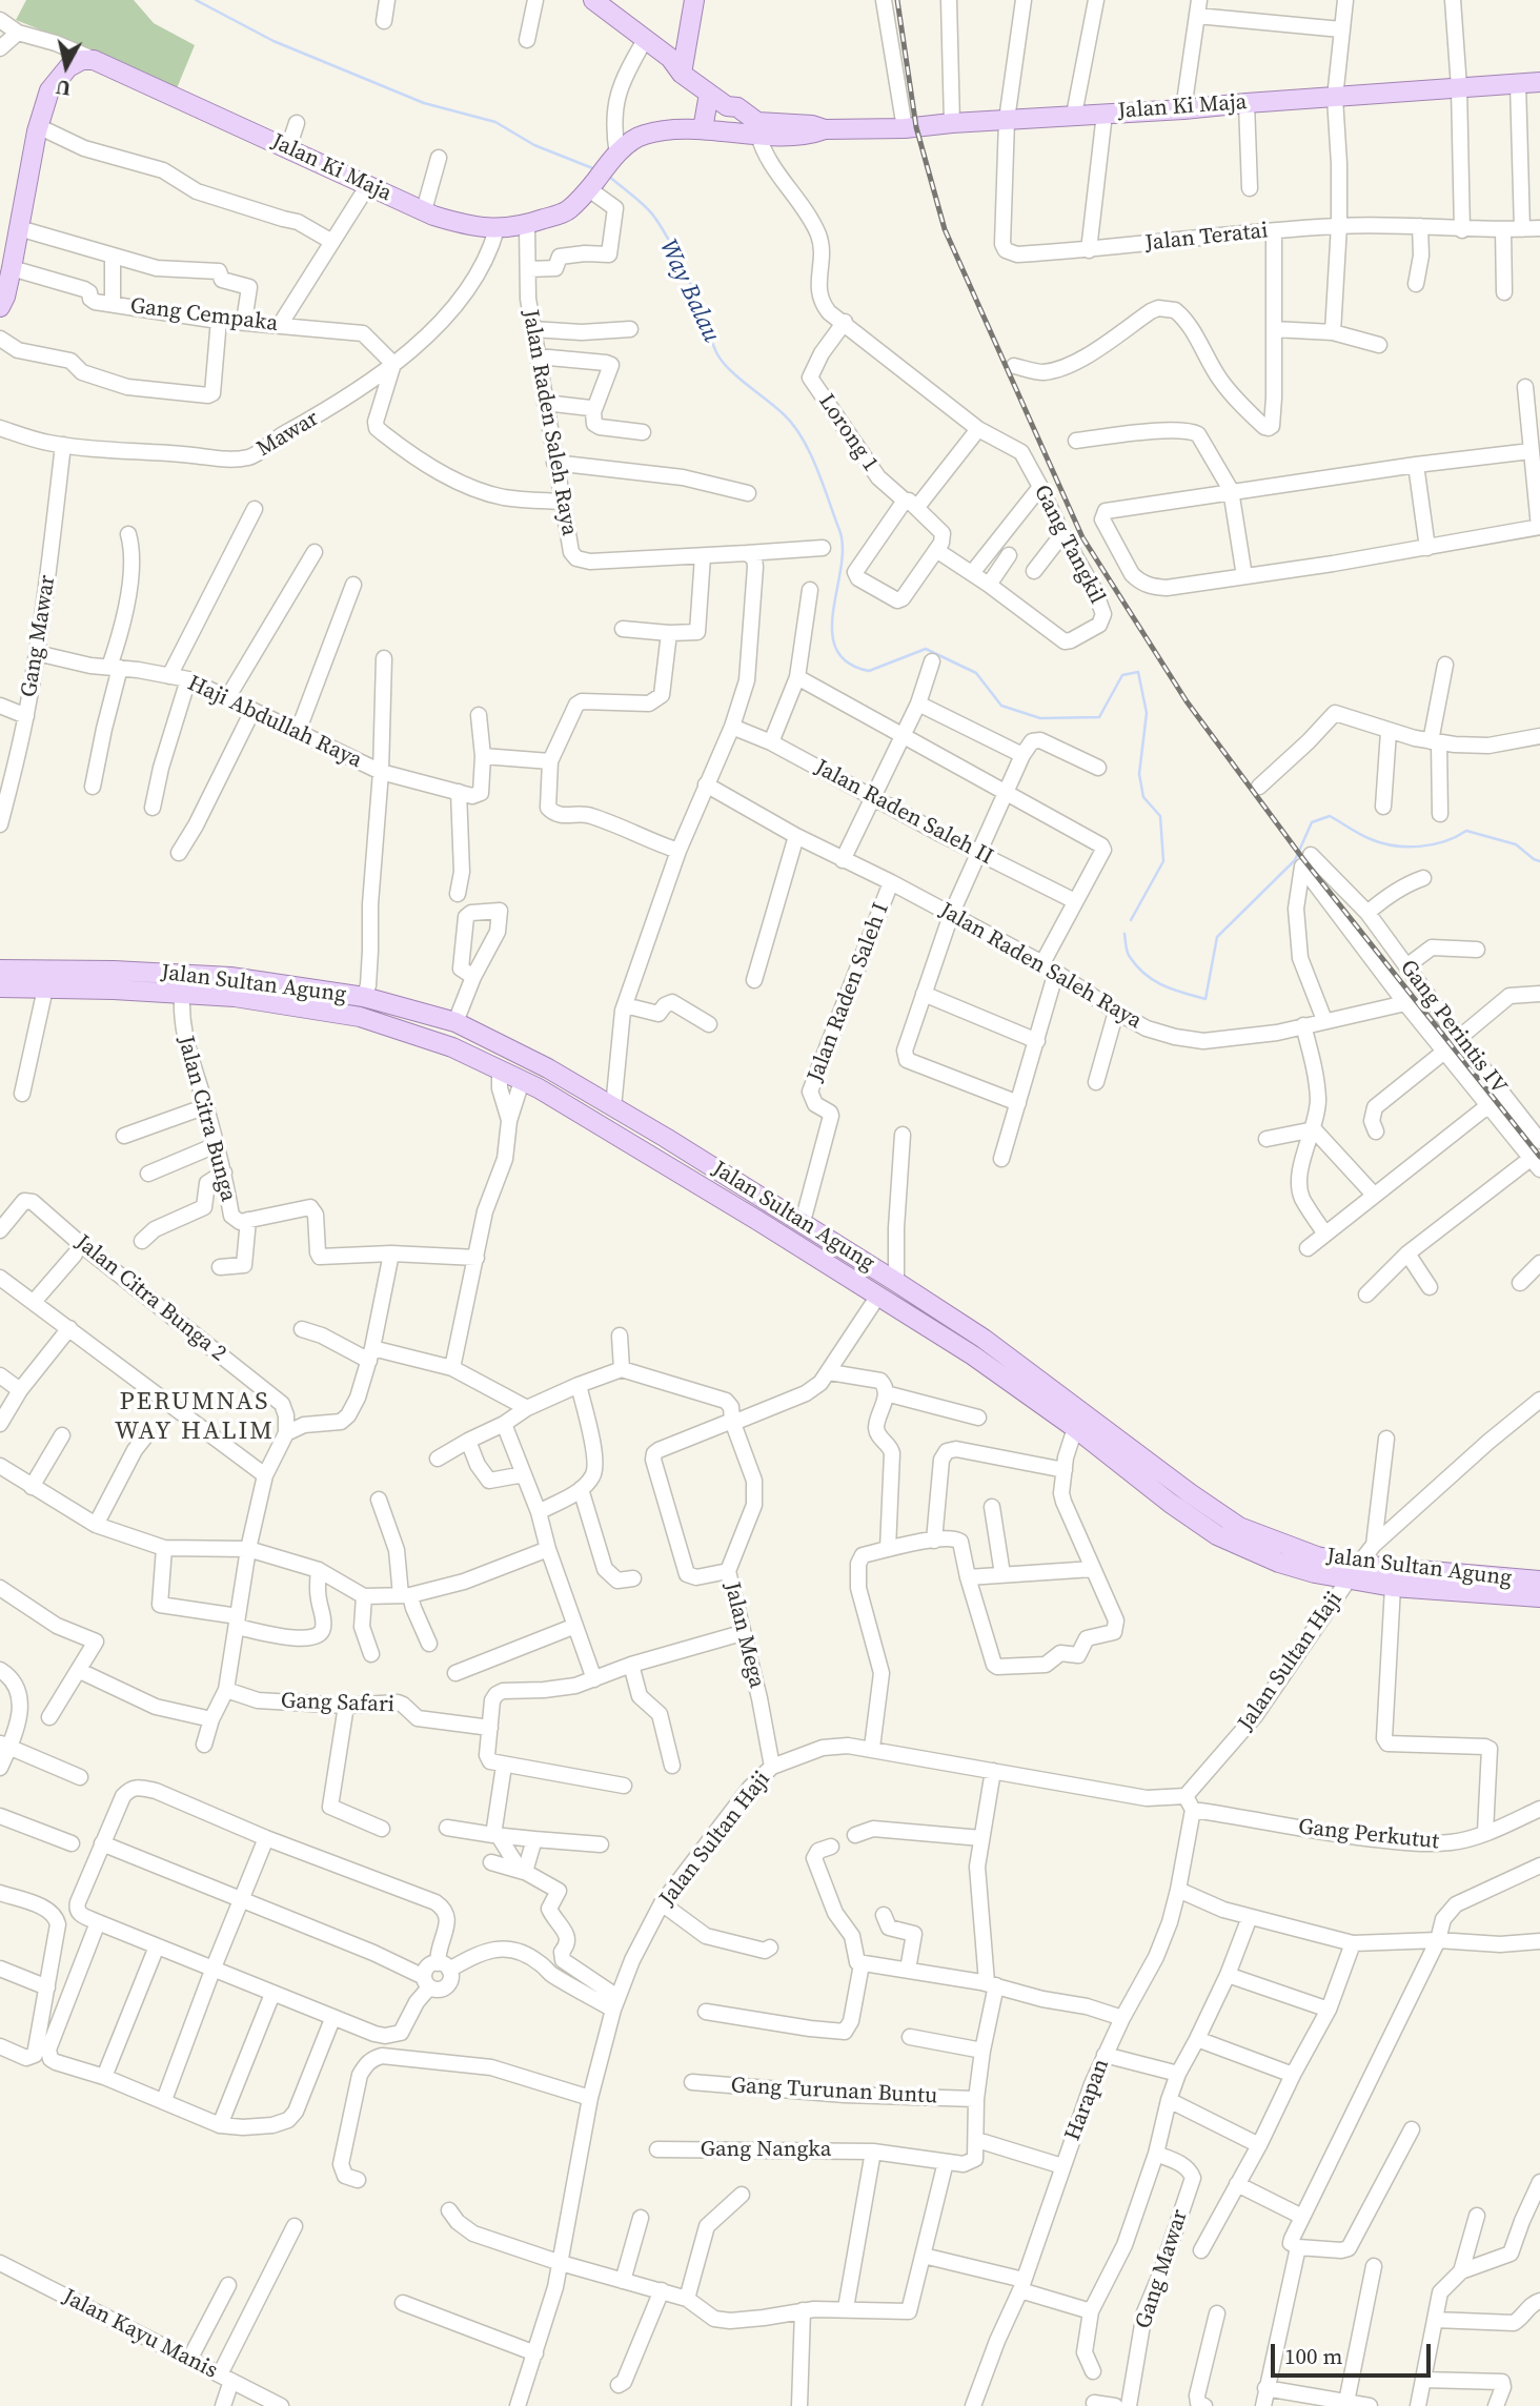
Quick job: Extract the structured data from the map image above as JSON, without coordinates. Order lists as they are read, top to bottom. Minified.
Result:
{"streets":{"main road":["Jalan Ki Maja","Jalan Sultan Agung"],"street":["Jalan Teratai","Gang Cempaka","Jalan Raden Saleh Raya","Lorong 1","Mawar","Gang Tangkil","Gang Mawar","Haji Abdullah Raya","Jalan Raden Saleh II","Jalan Raden Saleh I","Gang Perintis IV","Jalan Citra Bunga","Jalan Citra Bunga 2","Jalan Mega","Jalan Sultan Haji","Gang Safari","Gang Perkutut","Gang Turunan Buntu","Harapan","Gang Nangka","Jalan Kayu Manis"]},"crossings":[["Jalan Ki Maja","Jalan Teratai"],["Jalan Ki Maja","Jalan Raden Saleh Raya"],["Jalan Ki Maja","Mawar"],["Jalan Ki Maja","Gang Tangkil"],["Gang Cempaka","Mawar"],["Jalan Raden Saleh Raya","Jalan Raden Saleh I"],["Lorong 1","Gang Tangkil"],["Mawar","Gang Mawar"],["Gang Mawar","Haji Abdullah Raya"],["Jalan Sultan Agung","Jalan Raden Saleh I"],["Jalan Sultan Agung","Jalan Citra Bunga"],["Jalan Sultan Agung","Jalan Sultan Haji"],["Jalan Mega","Jalan Sultan Haji"],["Jalan Sultan Haji","Gang Perkutut"],["Jalan Sultan Haji","Harapan"],["Gang Perkutut","Harapan"]],"districts":["PERUMNAS WAY HALIM"],"water":["Way Balau"],"scale_bar":"100 m","north":"bottom"}
